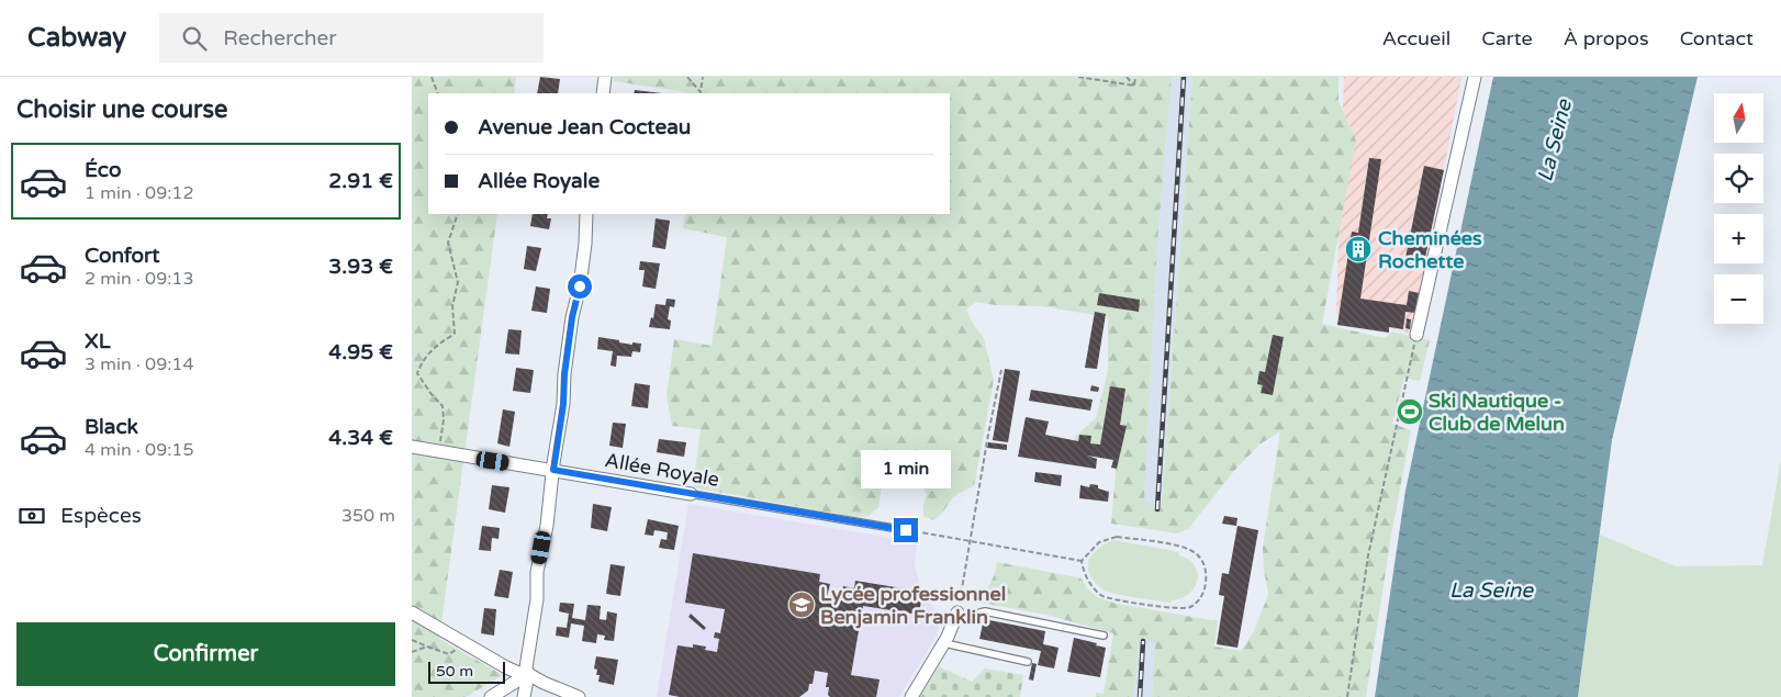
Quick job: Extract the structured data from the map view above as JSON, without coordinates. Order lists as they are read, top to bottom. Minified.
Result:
{"streets":{"street":["Allée Royale"]},"water":["La Seine"],"places":{"building":["Cheminées Rochette"],"sports":["Ski Nautique - Club de Melun"],"school or university":["Lycée professionnel Benjamin Franklin"]},"scale_bar":"50 m","north":"top","page":{"header":"Cabway","search":"Rechercher","nav":["Accueil","Carte","À propos","Contact"],"heading":"Choisir une course","map_buttons":["+","−"],"banner":["Avenue Jean Cocteau","Allée Royale"],"list":[{"name":"Éco","note":"1 min · 09:12","value":"2.91 €"},{"name":"Confort","note":"2 min · 09:13","value":"3.93 €"},{"name":"XL","note":"3 min · 09:14","value":"4.95 €"},{"name":"Black","note":"4 min · 09:15","value":"4.34 €"}],"bubble":"1 min","pay":["Espèces","350 m"],"buttons":"Confirmer","scale":"50 m"}}
